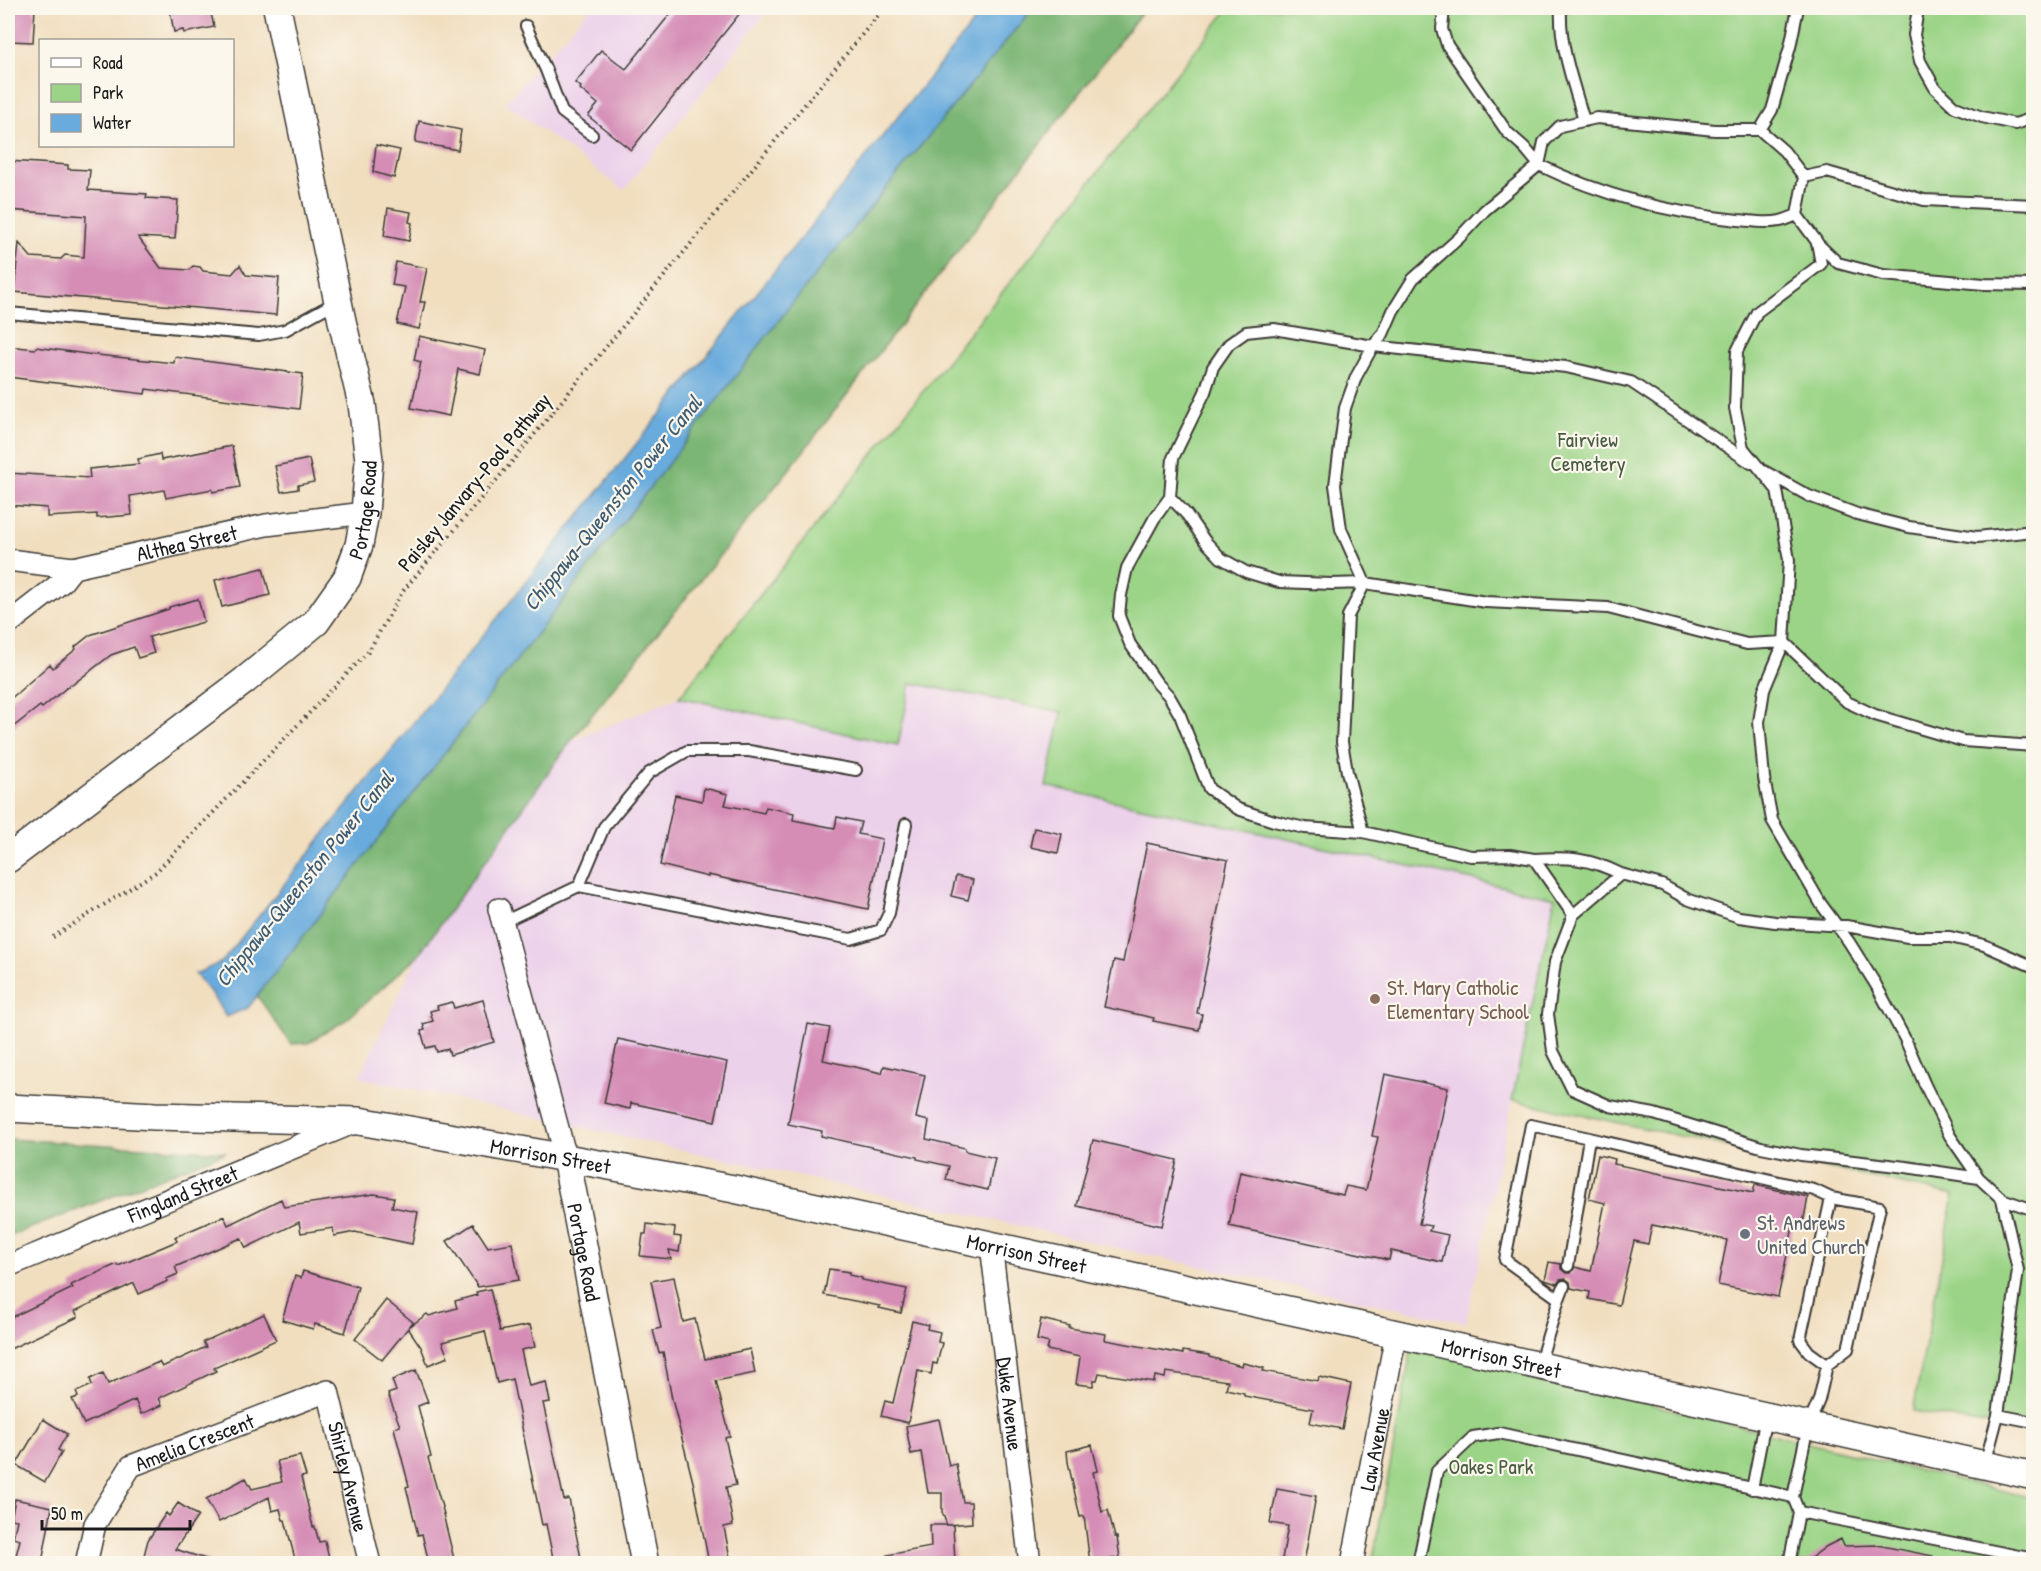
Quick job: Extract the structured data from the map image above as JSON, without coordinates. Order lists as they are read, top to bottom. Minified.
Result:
{"streets":{"street":["Portage Road","Althea Street","Morrison Street","Fingland Street","Duke Avenue","Amelia Crescent","Law Avenue","Shirley Avenue"],"path":["Paisley Janvary-Pool Pathway"]},"crossings":[["Portage Road","Althea Street"],["Portage Road","Morrison Street"],["Morrison Street","Fingland Street"],["Morrison Street","Duke Avenue"],["Morrison Street","Law Avenue"],["Amelia Crescent","Shirley Avenue"]],"water":["Chippawa-Queenston Power Canal"],"parks":["Fairview Cemetery","Oakes Park"],"places":["St. Mary Catholic Elementary School","St. Andrews United Church"],"legend":["Road","Park","Water"],"scale_bar":"50 m"}
